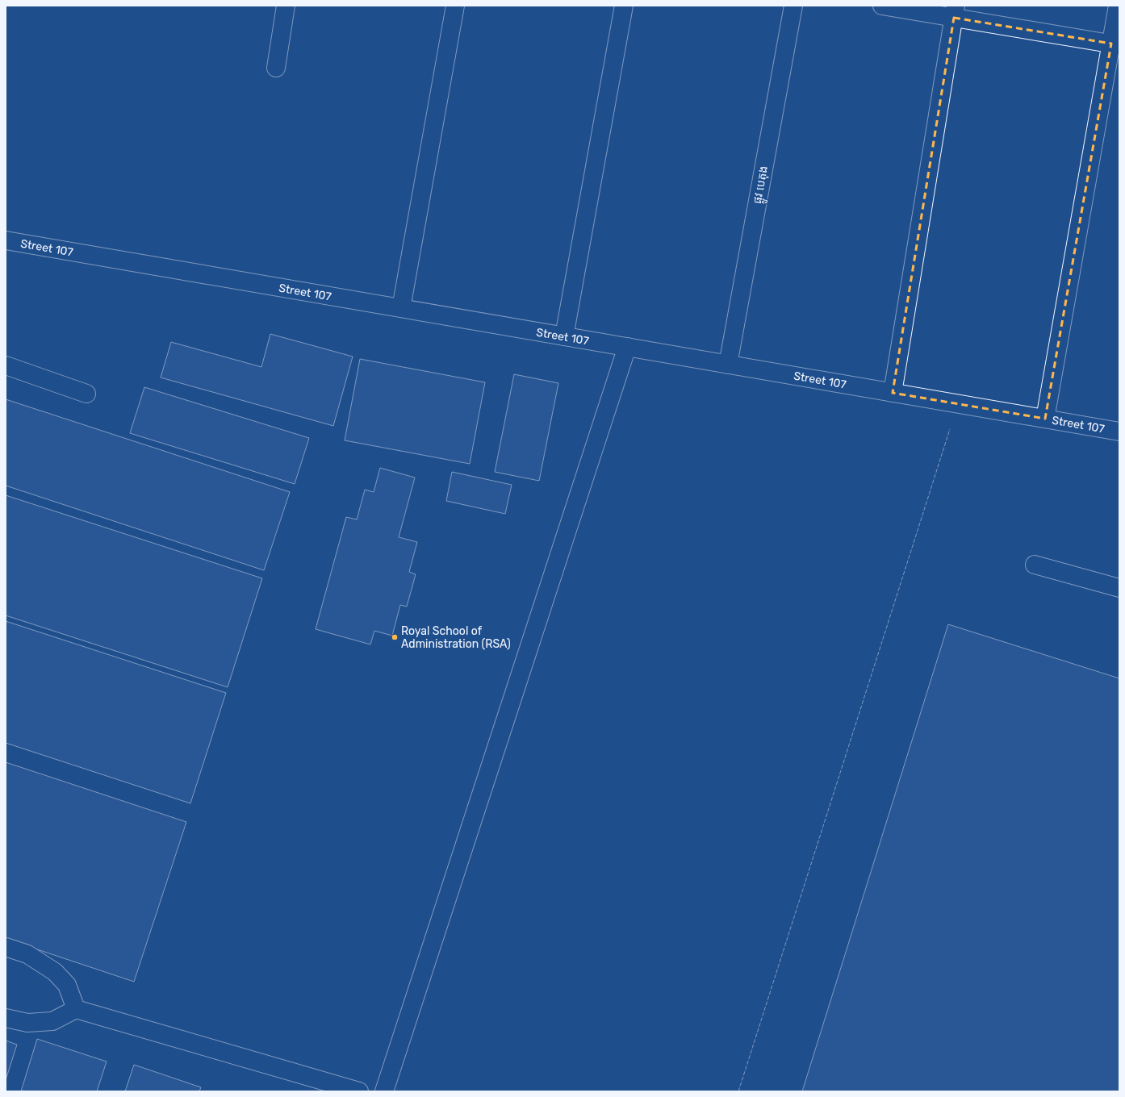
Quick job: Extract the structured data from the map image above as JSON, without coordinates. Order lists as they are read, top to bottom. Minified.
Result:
{"streets":{"street":["ផ្លូវ បេតុង","Street 107"]},"crossings":[["ផ្លូវ បេតុង","Street 107"]],"places":["Royal School of Administration (RSA)"]}
